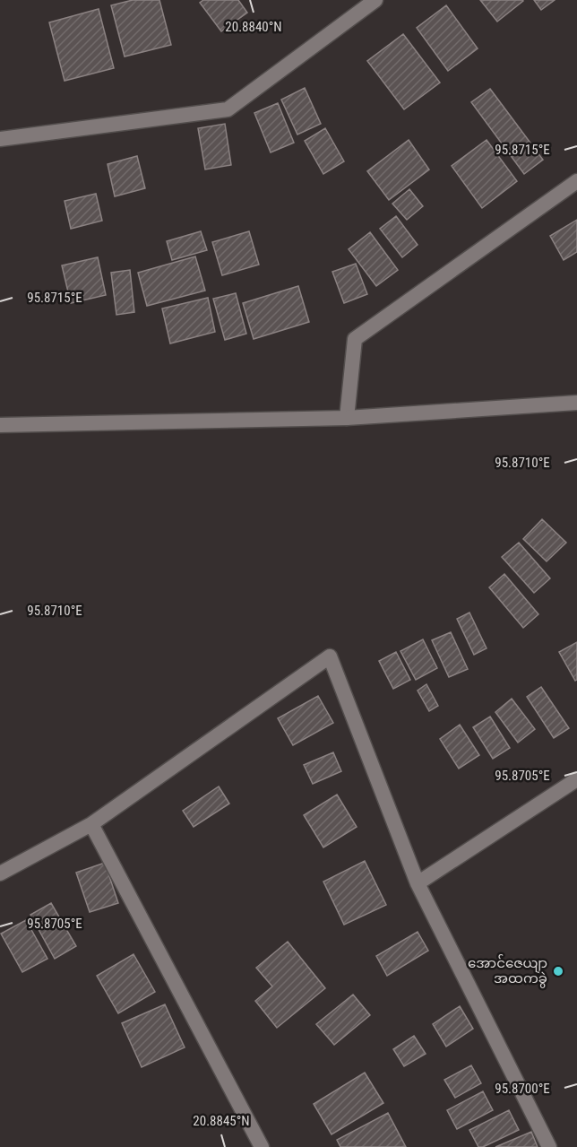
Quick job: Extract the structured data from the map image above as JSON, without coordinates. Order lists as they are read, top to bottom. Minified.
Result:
{"places":["အောင်ဇေယျာ အထကခွဲ"],"coordinates":["20.8840°N","95.8715°E","95.8710°E","95.8705°E","95.8700°E","20.8845°N"]}
